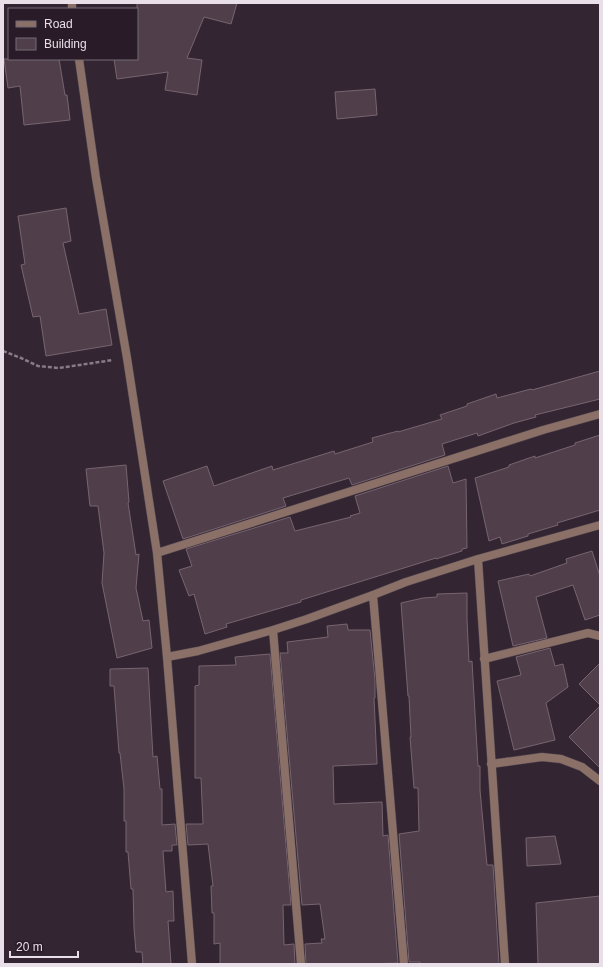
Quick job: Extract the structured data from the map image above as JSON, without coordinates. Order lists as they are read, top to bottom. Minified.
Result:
{"legend":["Road","Building"],"scale_bar":"20 m"}
